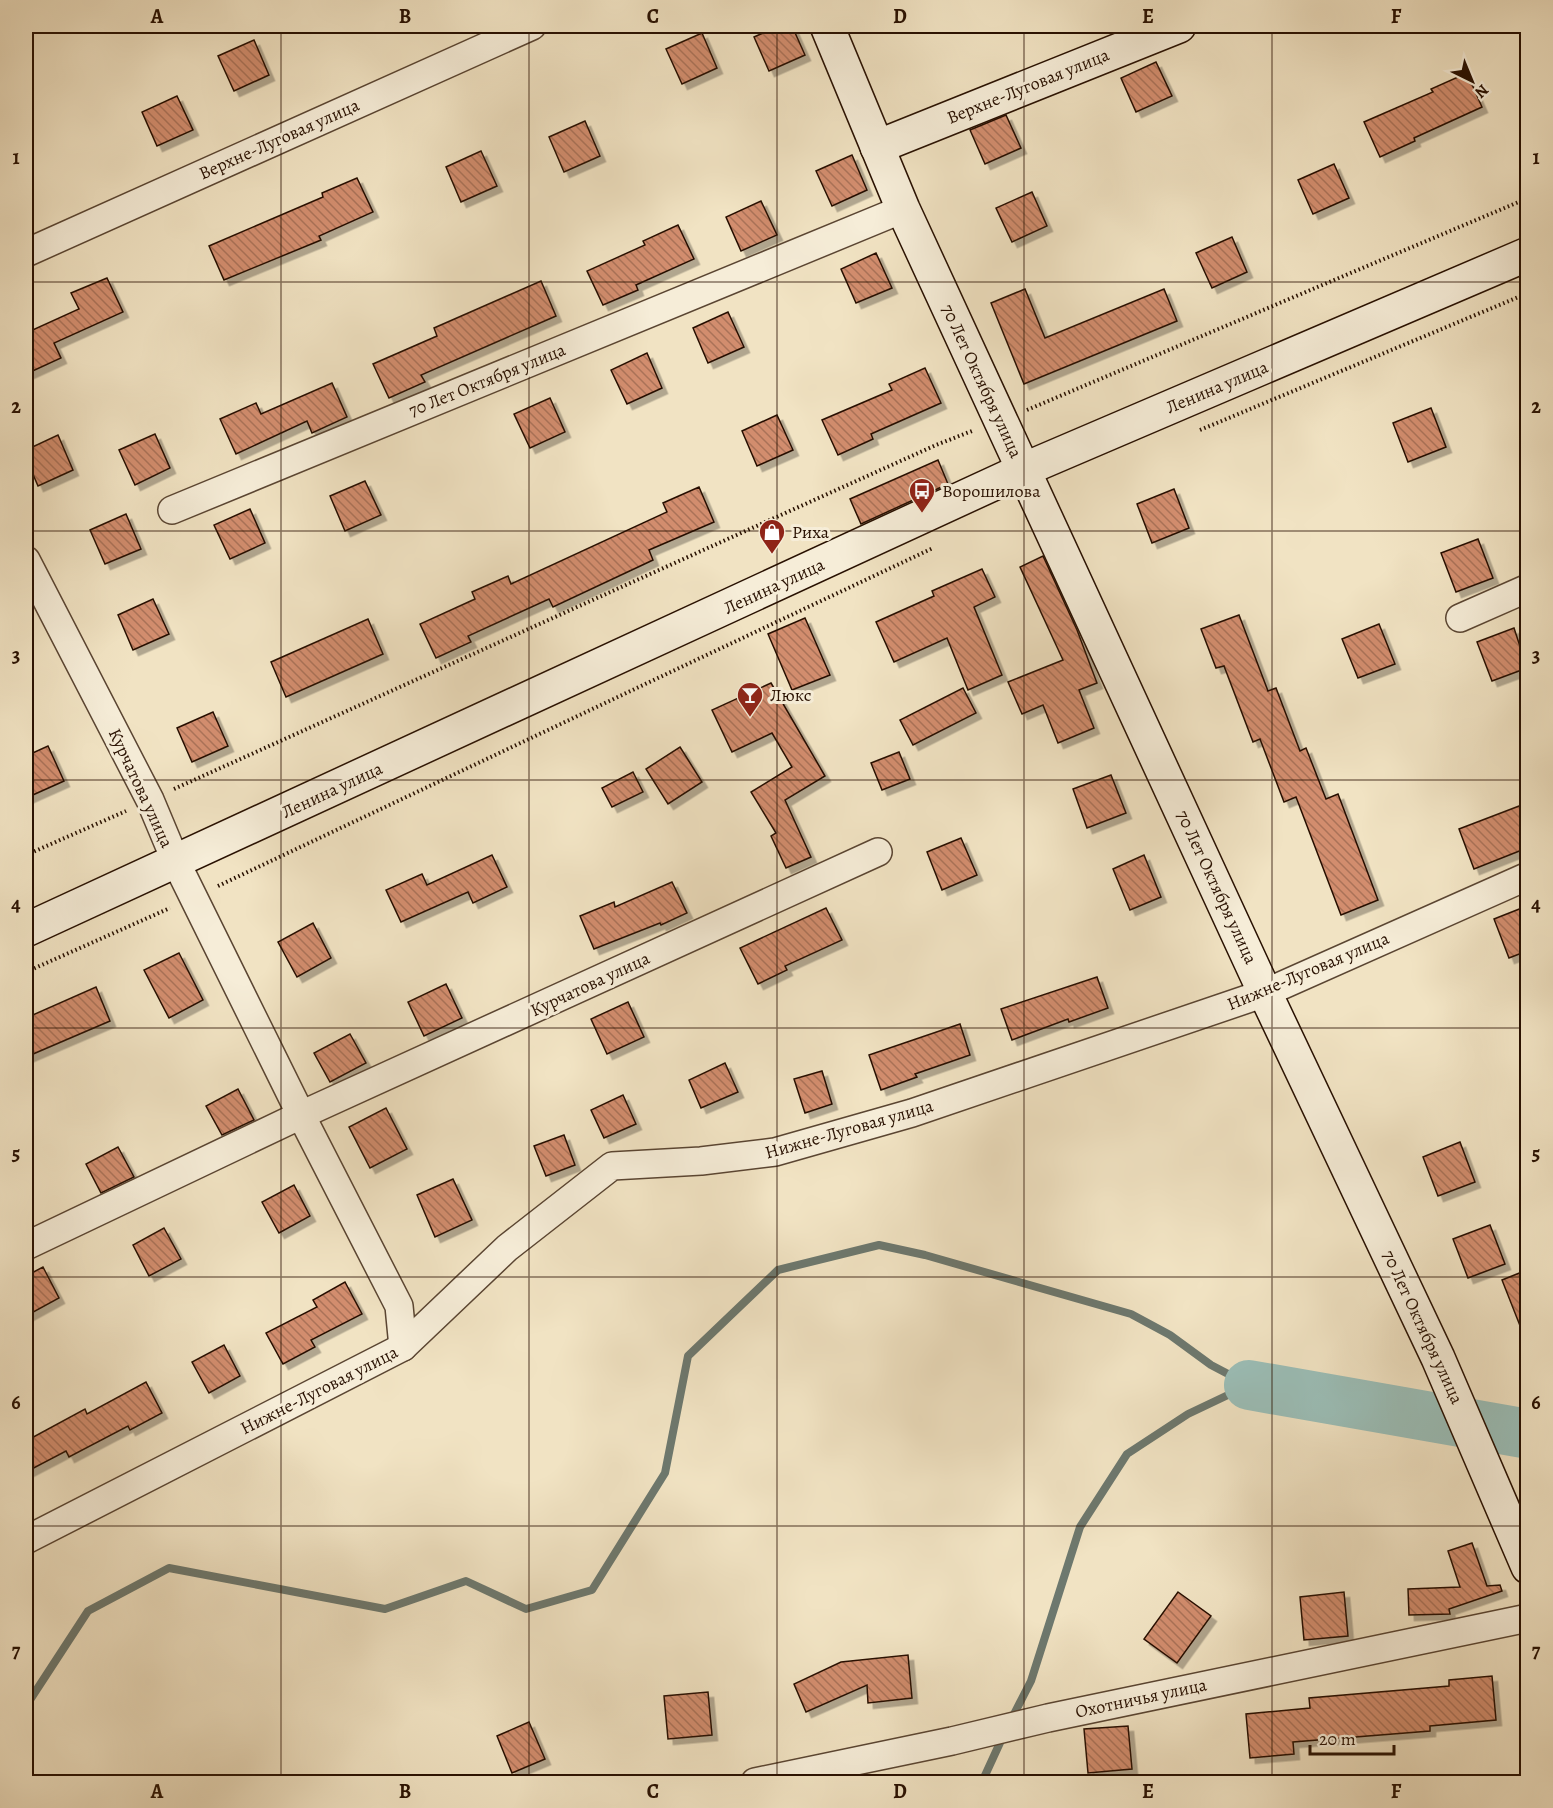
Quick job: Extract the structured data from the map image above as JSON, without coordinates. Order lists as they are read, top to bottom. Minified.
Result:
{"streets":{"street":["Верхне-Луговая улица","70 Лет Октября улица","Ленина улица","Курчатова улица","Нижне-Луговая улица","Охотничья улица"]},"crossings":[["Верхне-Луговая улица","70 Лет Октября улица"],["70 Лет Октября улица","Ленина улица"],["70 Лет Октября улица","Нижне-Луговая улица"],["Ленина улица","Курчатова улица"],["Курчатова улица","Нижне-Луговая улица"]],"places":{"bus stop":["Ворошилова"],"shop":["Риха"],"bar":["Люкс"]},"scale_bar":"20 m","north":"bottom right","grid":{"columns":["A","B","C","D","E","F"],"rows":["1","2","3","4","5","6","7"]}}
